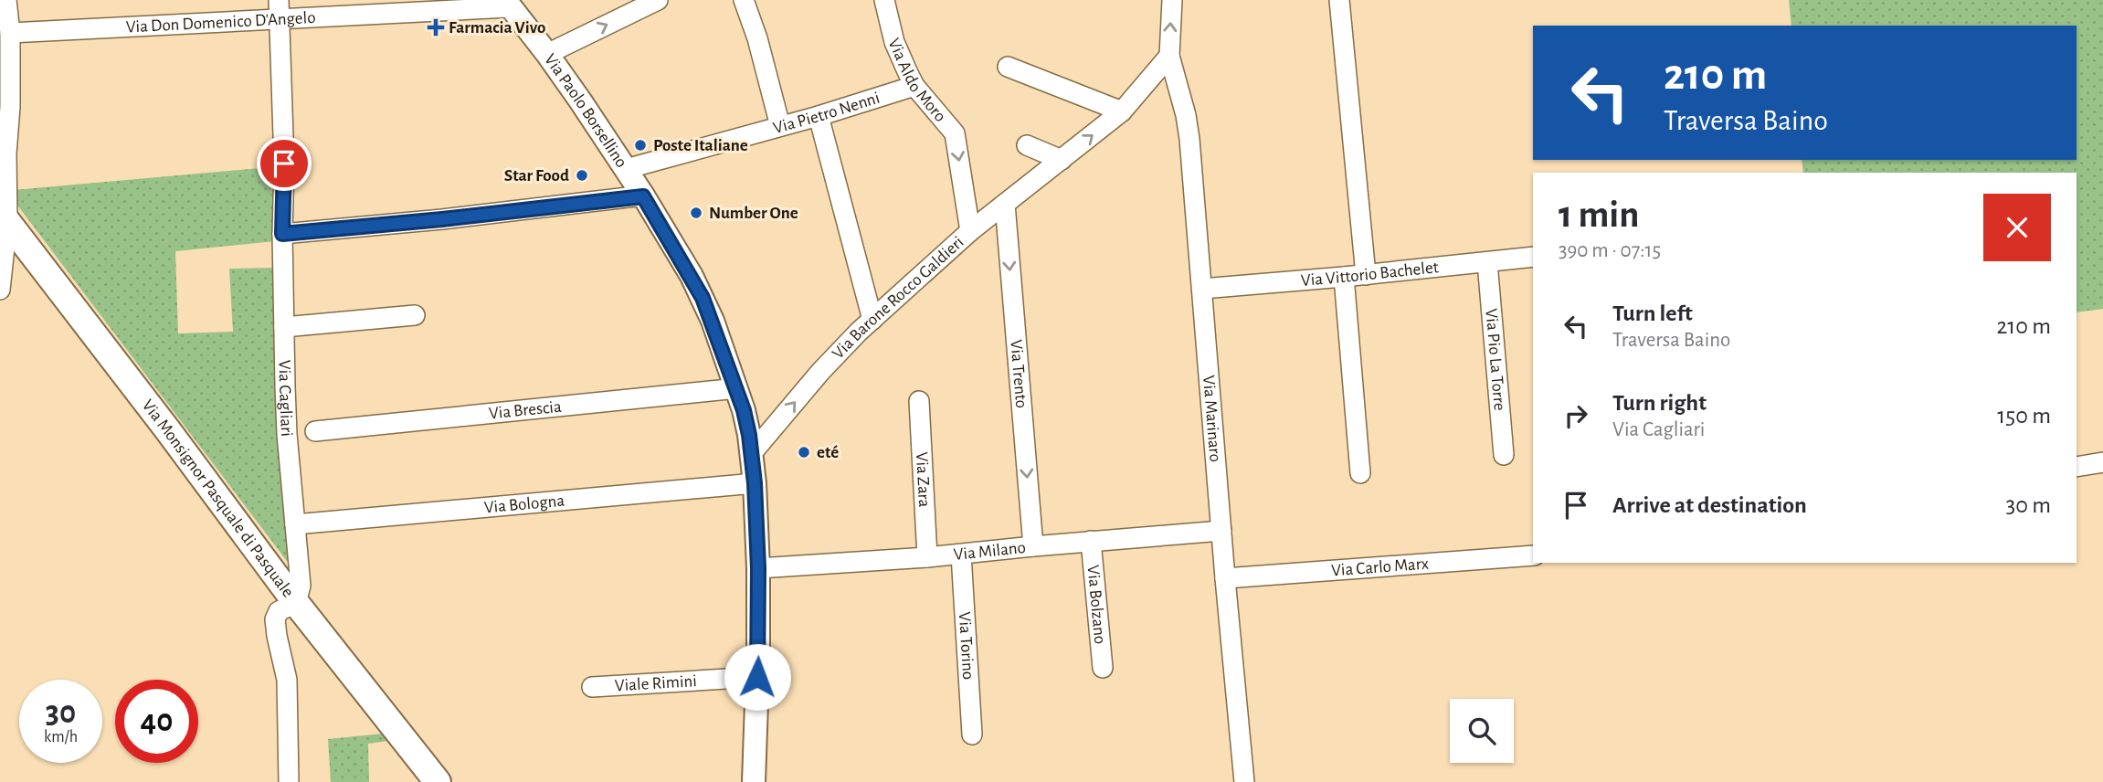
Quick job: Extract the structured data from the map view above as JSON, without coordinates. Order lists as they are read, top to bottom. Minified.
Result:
{"streets":{"main road":["Via Monsignor Pasquale di Pasquale"],"street":["Via Don Domenico D'Angelo","Via Aldo Moro","Via Paolo Borsellino","Via Pietro Nenni","Via Vittorio Bachelet","Via Barone Rocco Galdieri","Via Pio La Torre","Via Trento","Via Cagliari","Via Brescia","Via Marinaro","Via Zara","Via Bologna","Via Milano","Via Carlo Marx","Via Bolzano","Via Torino","Viale Rimini"]},"crossings":[["Via Don Domenico D'Angelo","Via Paolo Borsellino"],["Via Don Domenico D'Angelo","Via Cagliari"],["Via Aldo Moro","Via Pietro Nenni"],["Via Aldo Moro","Via Barone Rocco Galdieri"],["Via Paolo Borsellino","Via Pietro Nenni"],["Via Paolo Borsellino","Via Barone Rocco Galdieri"],["Via Paolo Borsellino","Via Brescia"],["Via Paolo Borsellino","Via Bologna"],["Via Paolo Borsellino","Via Milano"],["Via Paolo Borsellino","Viale Rimini"],["Via Vittorio Bachelet","Via Pio La Torre"],["Via Vittorio Bachelet","Via Marinaro"],["Via Barone Rocco Galdieri","Via Trento"],["Via Barone Rocco Galdieri","Via Marinaro"],["Via Trento","Via Milano"],["Via Cagliari","Via Monsignor Pasquale di Pasquale"],["Via Cagliari","Via Bologna"],["Via Marinaro","Via Milano"],["Via Marinaro","Via Carlo Marx"],["Via Zara","Via Milano"],["Via Milano","Via Bolzano"],["Via Milano","Via Torino"]],"one_way":["Via Barone Rocco Galdieri"],"places":{"health":["Farmacia Vivo"],"other":["Poste Italiane","Star Food","Number One","eté"]},"page":{"turn":["210 m","Traversa Baino"],"heading":["1 min","390 m · 07:15"],"list":[{"name":"Turn left","note":"Traversa Baino","value":"210 m"},{"name":"Turn right","note":"Via Cagliari","value":"150 m"},{"name":"Arrive at destination","value":"30 m"}],"speed":"30 km/h","limit":"40"}}
